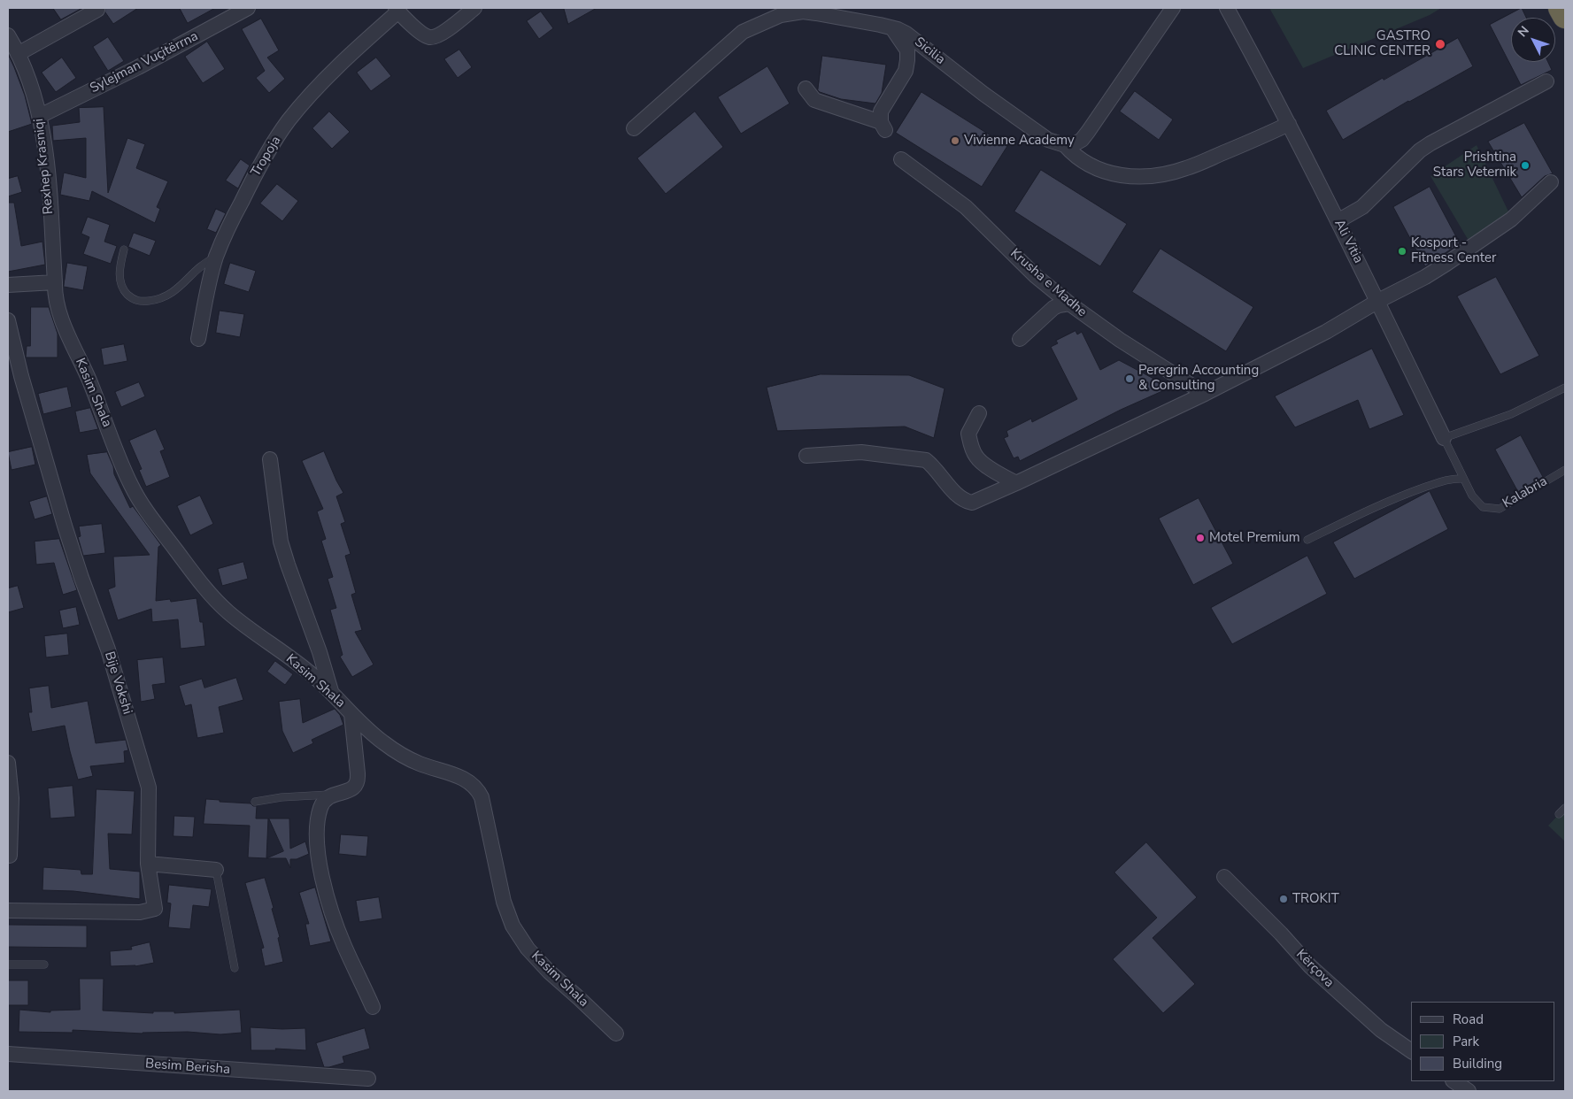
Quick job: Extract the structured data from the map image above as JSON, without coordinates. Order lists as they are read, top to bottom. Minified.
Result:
{"streets":{"street":["Sicilia","Sylejman Vuçitërrna","Tropoja","Rexhep Krasniqi","Ali Vitia","Krusha e Madhe","Kasim Shala","Bije Vokshi","Kërçova","Besim Berisha"],"lane":["Kalabria"]},"crossings":[["Sylejman Vuçitërrna","Rexhep Krasniqi"],["Rexhep Krasniqi","Kasim Shala"],["Ali Vitia","Kalabria"]],"places":["GASTRO CLINIC CENTER","Vivienne Academy","Prishtina Stars Veternik","Kosport - Fitness Center","Peregrin Accounting & Consulting","Motel Premium","TROKIT"],"legend":["Road","Park","Building"],"north":"top left"}
